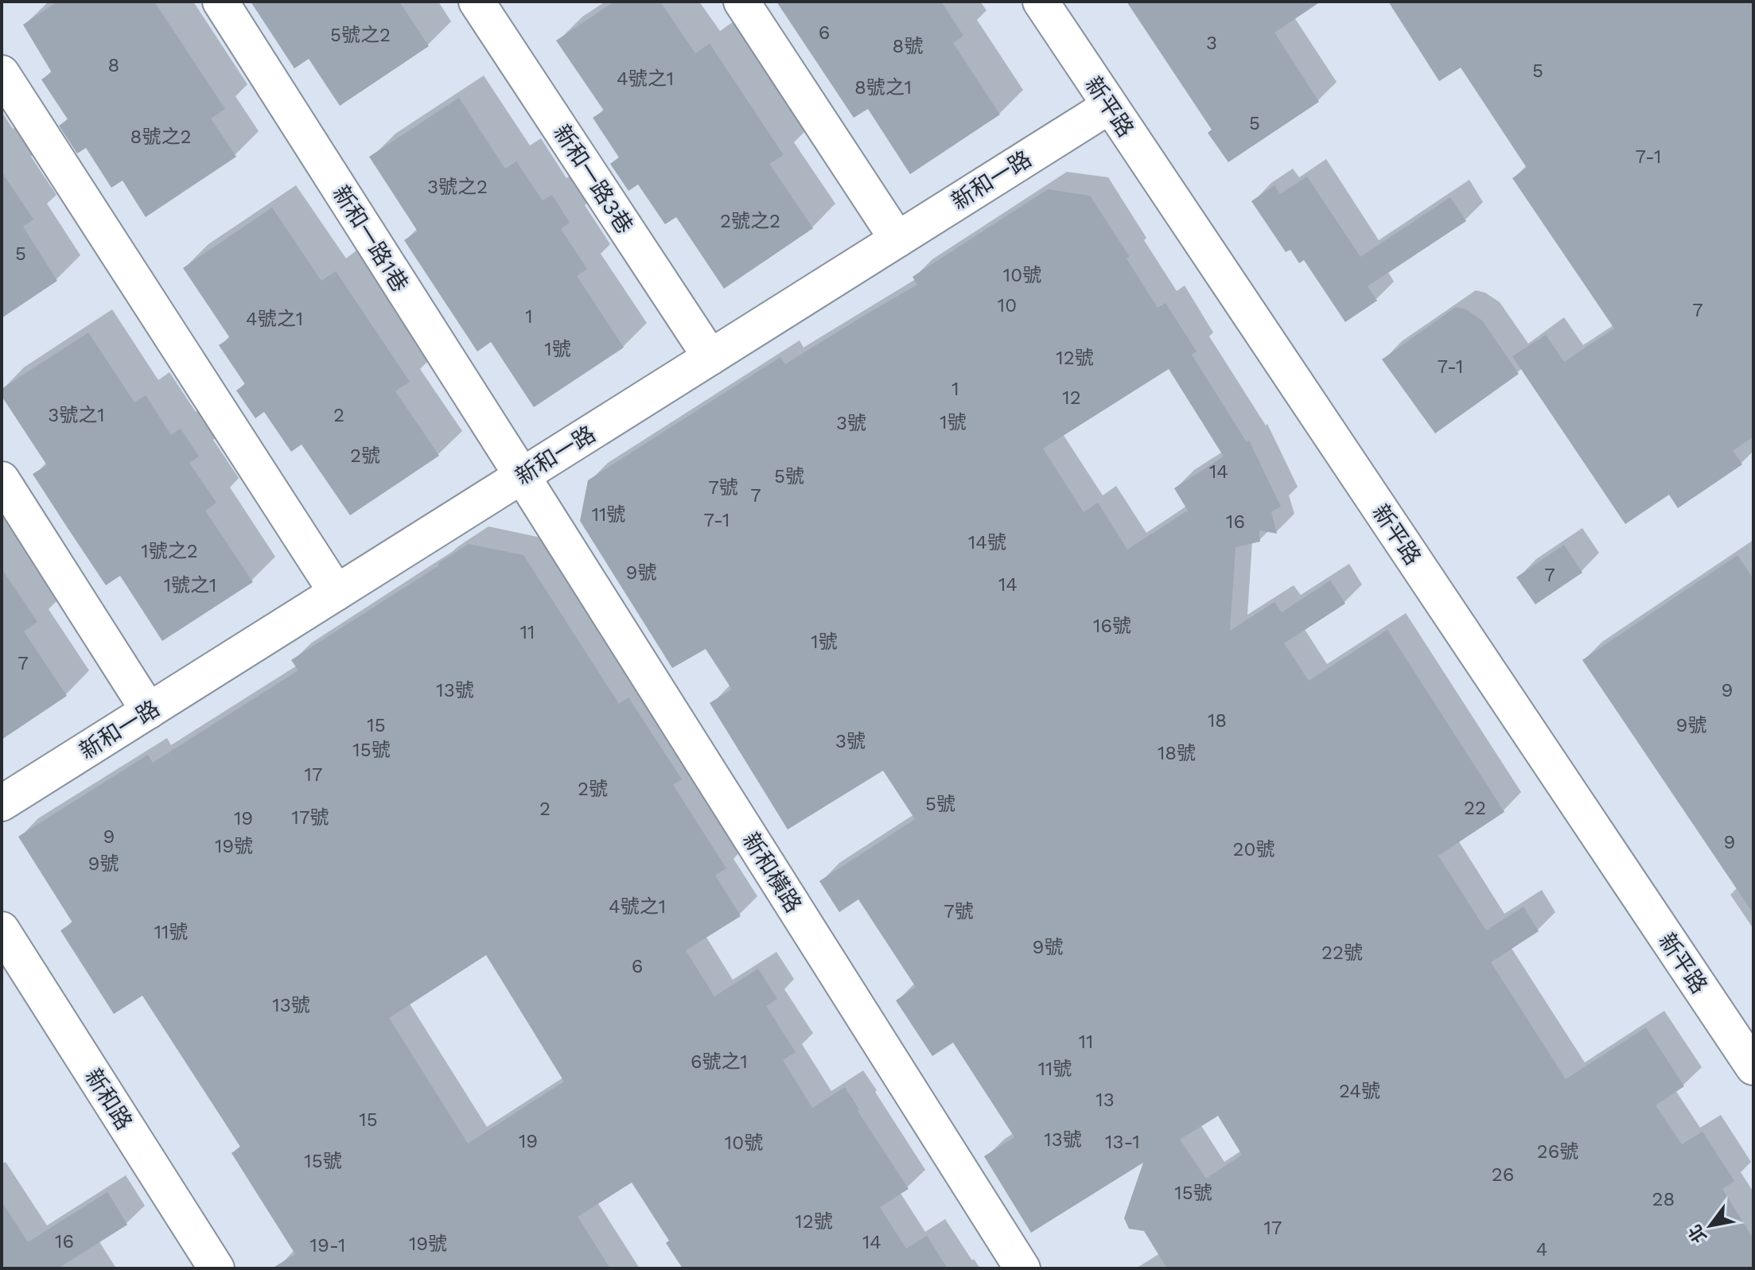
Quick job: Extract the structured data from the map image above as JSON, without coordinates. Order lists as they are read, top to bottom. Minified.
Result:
{"streets":{"street":["新平路","新和一路3巷","新和一路","新和一路1巷","新和橫路","新和路"]},"crossings":[["新平路","新和一路"],["新和一路3巷","新和一路"],["新和一路","新和一路1巷"],["新和一路","新和橫路"],["新和一路1巷","新和橫路"]],"house_numbers":["6","5號之2","3","8號","8","5","4號之1","8號之1","5","8號之2","7-1","3號之2","2號之2","5","10號","10","7","1","4號之1","1號","12號","7-1","1","12","3號之1","2","1號","3號","2號","14","5號","7號","7","11號","7-1","16","14號","1號之2","9號","7","14","1號之1","16號","11","1號","7","13號","9","18","15","9號","3號","15號","18號","17","2號","5號","22","2","17號","19","9","9","19號","20號","9號","4號之1","7號","11號","9號","22號","6","13號","11","6號之1","11號","24號","13","15","13號","19","13-1","10號","26號","15號","26","15號","28","12號","17","16","14","19號","19-1","4"],"north":"bottom left"}
